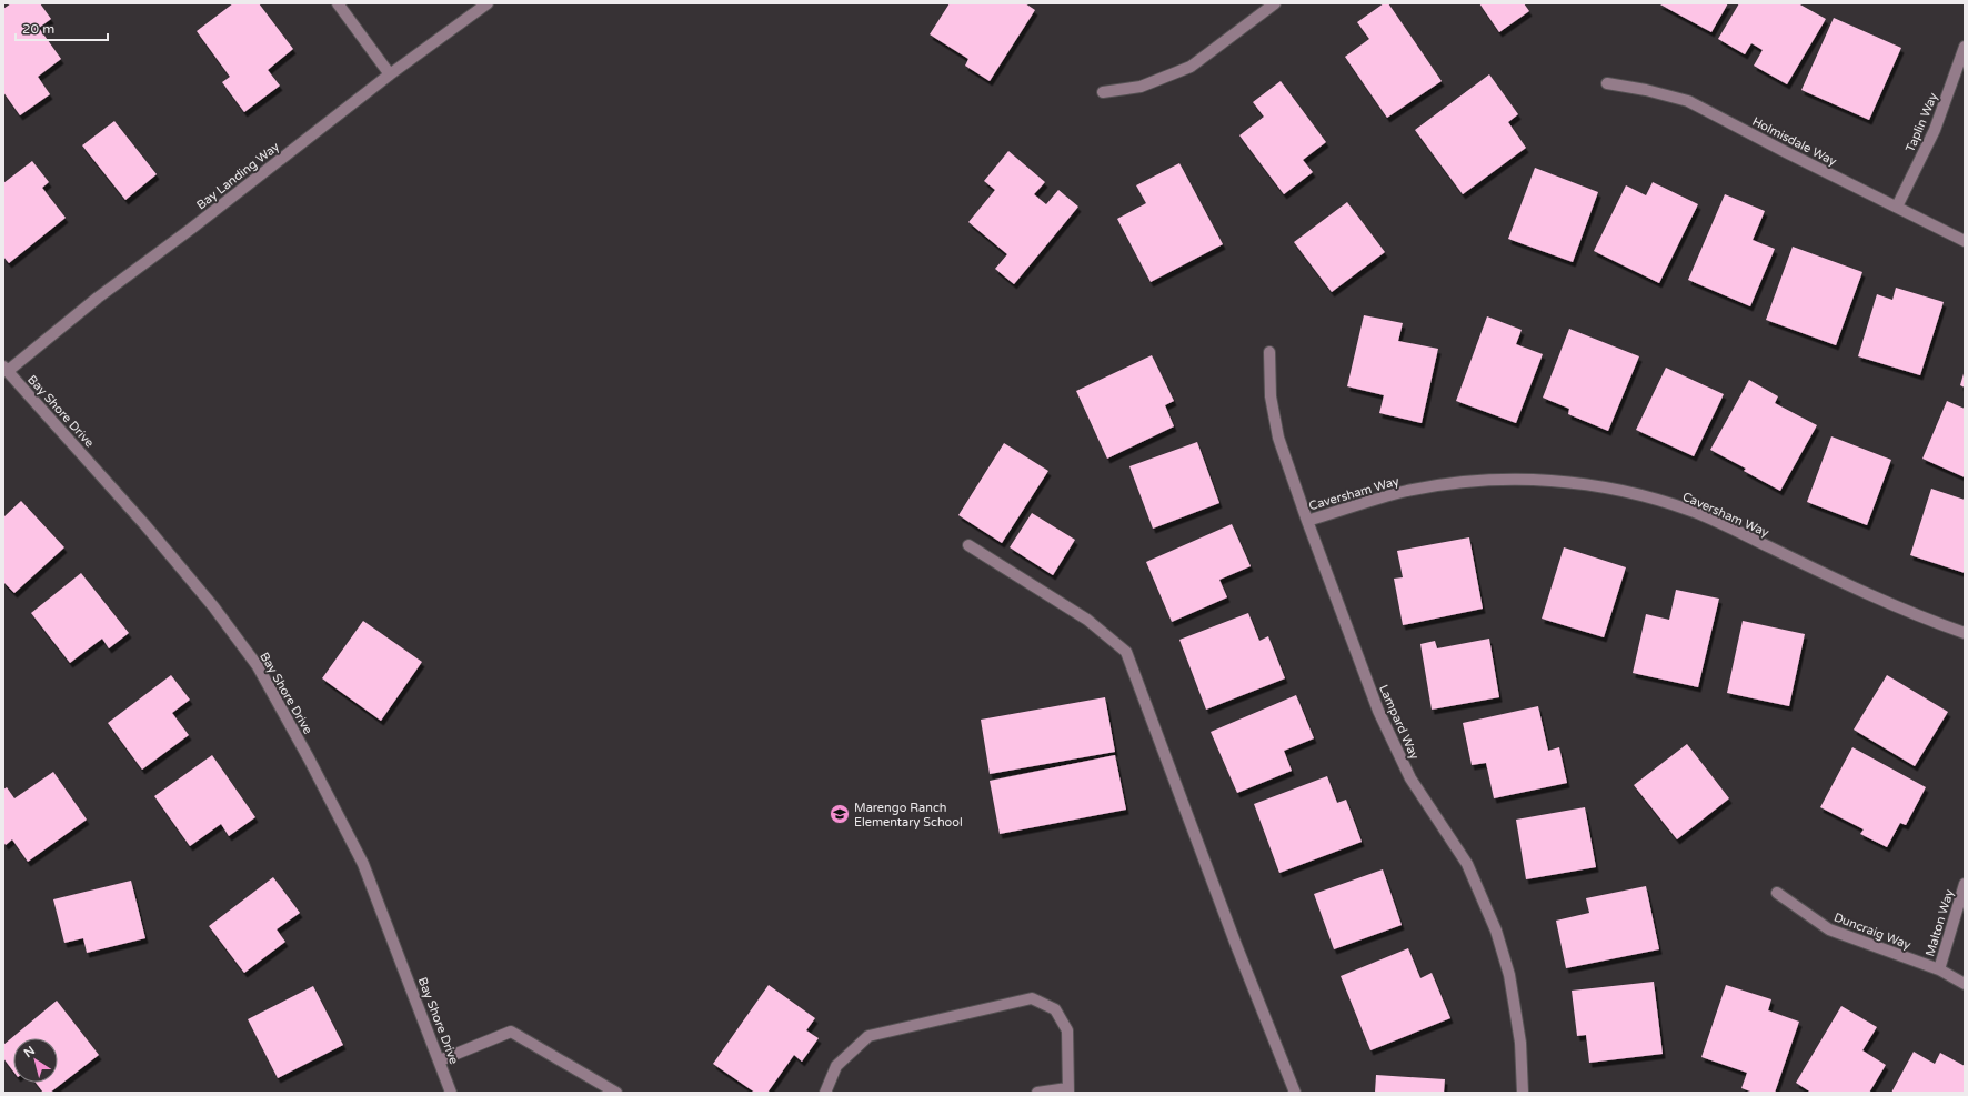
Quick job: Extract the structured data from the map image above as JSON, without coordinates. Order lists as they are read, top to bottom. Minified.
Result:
{"streets":{"street":["Taplin Way","Holmisdale Way","Bay Landing Way","Bay Shore Drive","Caversham Way","Lampard Way","Malton Way","Duncraig Way"]},"crossings":[["Taplin Way","Holmisdale Way"],["Bay Landing Way","Bay Shore Drive"],["Caversham Way","Lampard Way"],["Malton Way","Duncraig Way"]],"places":{"school or university":["Marengo Ranch Elementary School"]},"scale_bar":"20 m","north":"top left"}
